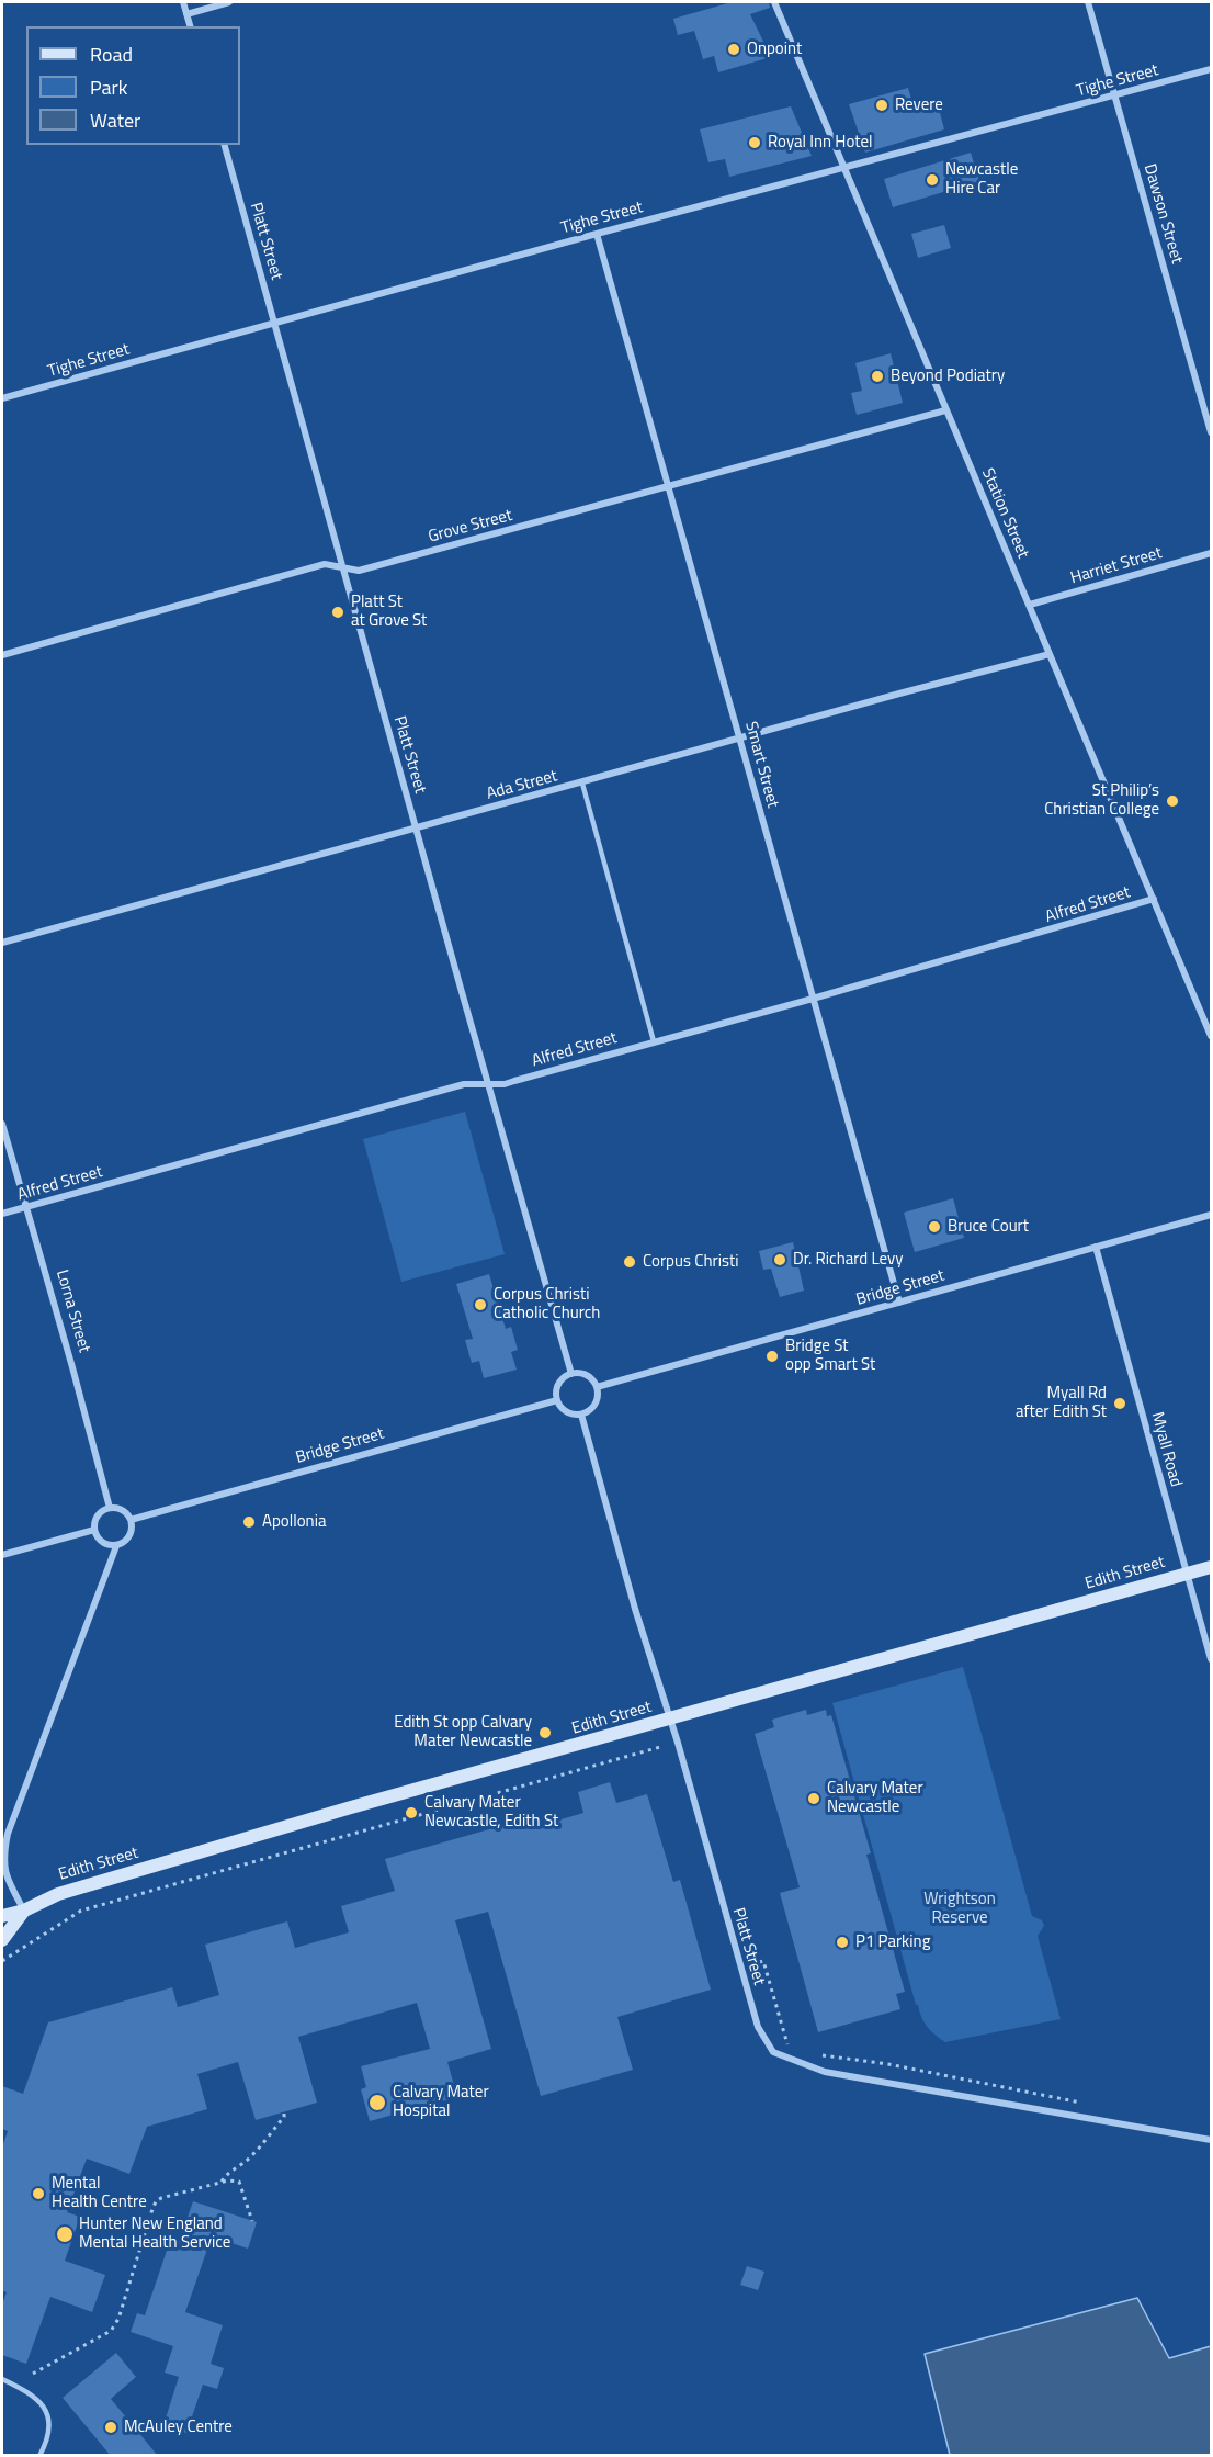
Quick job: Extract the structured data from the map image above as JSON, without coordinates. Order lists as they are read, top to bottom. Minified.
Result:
{"streets":{"main road":["Edith Street"],"street":["Tighe Street","Dawson Street","Platt Street","Station Street","Grove Street","Harriet Street","Smart Street","Ada Street","Alfred Street","Bridge Street","Lorna Street","Myall Road"]},"crossings":[["Tighe Street","Dawson Street"],["Tighe Street","Platt Street"],["Tighe Street","Station Street"],["Tighe Street","Smart Street"],["Platt Street","Grove Street"],["Platt Street","Ada Street"],["Platt Street","Alfred Street"],["Platt Street","Bridge Street"],["Platt Street","Edith Street"],["Station Street","Grove Street"],["Station Street","Harriet Street"],["Station Street","Ada Street"],["Station Street","Alfred Street"],["Grove Street","Smart Street"],["Smart Street","Ada Street"],["Smart Street","Alfred Street"],["Smart Street","Bridge Street"],["Alfred Street","Lorna Street"],["Bridge Street","Lorna Street"],["Bridge Street","Myall Road"],["Myall Road","Edith Street"]],"parks":["Wrightson Reserve"],"places":["Onpoint","Revere","Royal Inn Hotel","Newcastle Hire Car","Beyond Podiatry","Platt St at Grove St","St Philip’s Christian College","Bruce Court","Dr. Richard Levy","Corpus Christi","Corpus Christi Catholic Church","Bridge St opp Smart St","Myall Rd after Edith St","Apollonia","Edith St opp Calvary Mater Newcastle","Calvary Mater Newcastle","Calvary Mater Newcastle, Edith St","P1 Parking","Calvary Mater Hospital","Mental Health Centre","Hunter New England Mental Health Service","McAuley Centre"],"legend":["Road","Park","Water"]}
